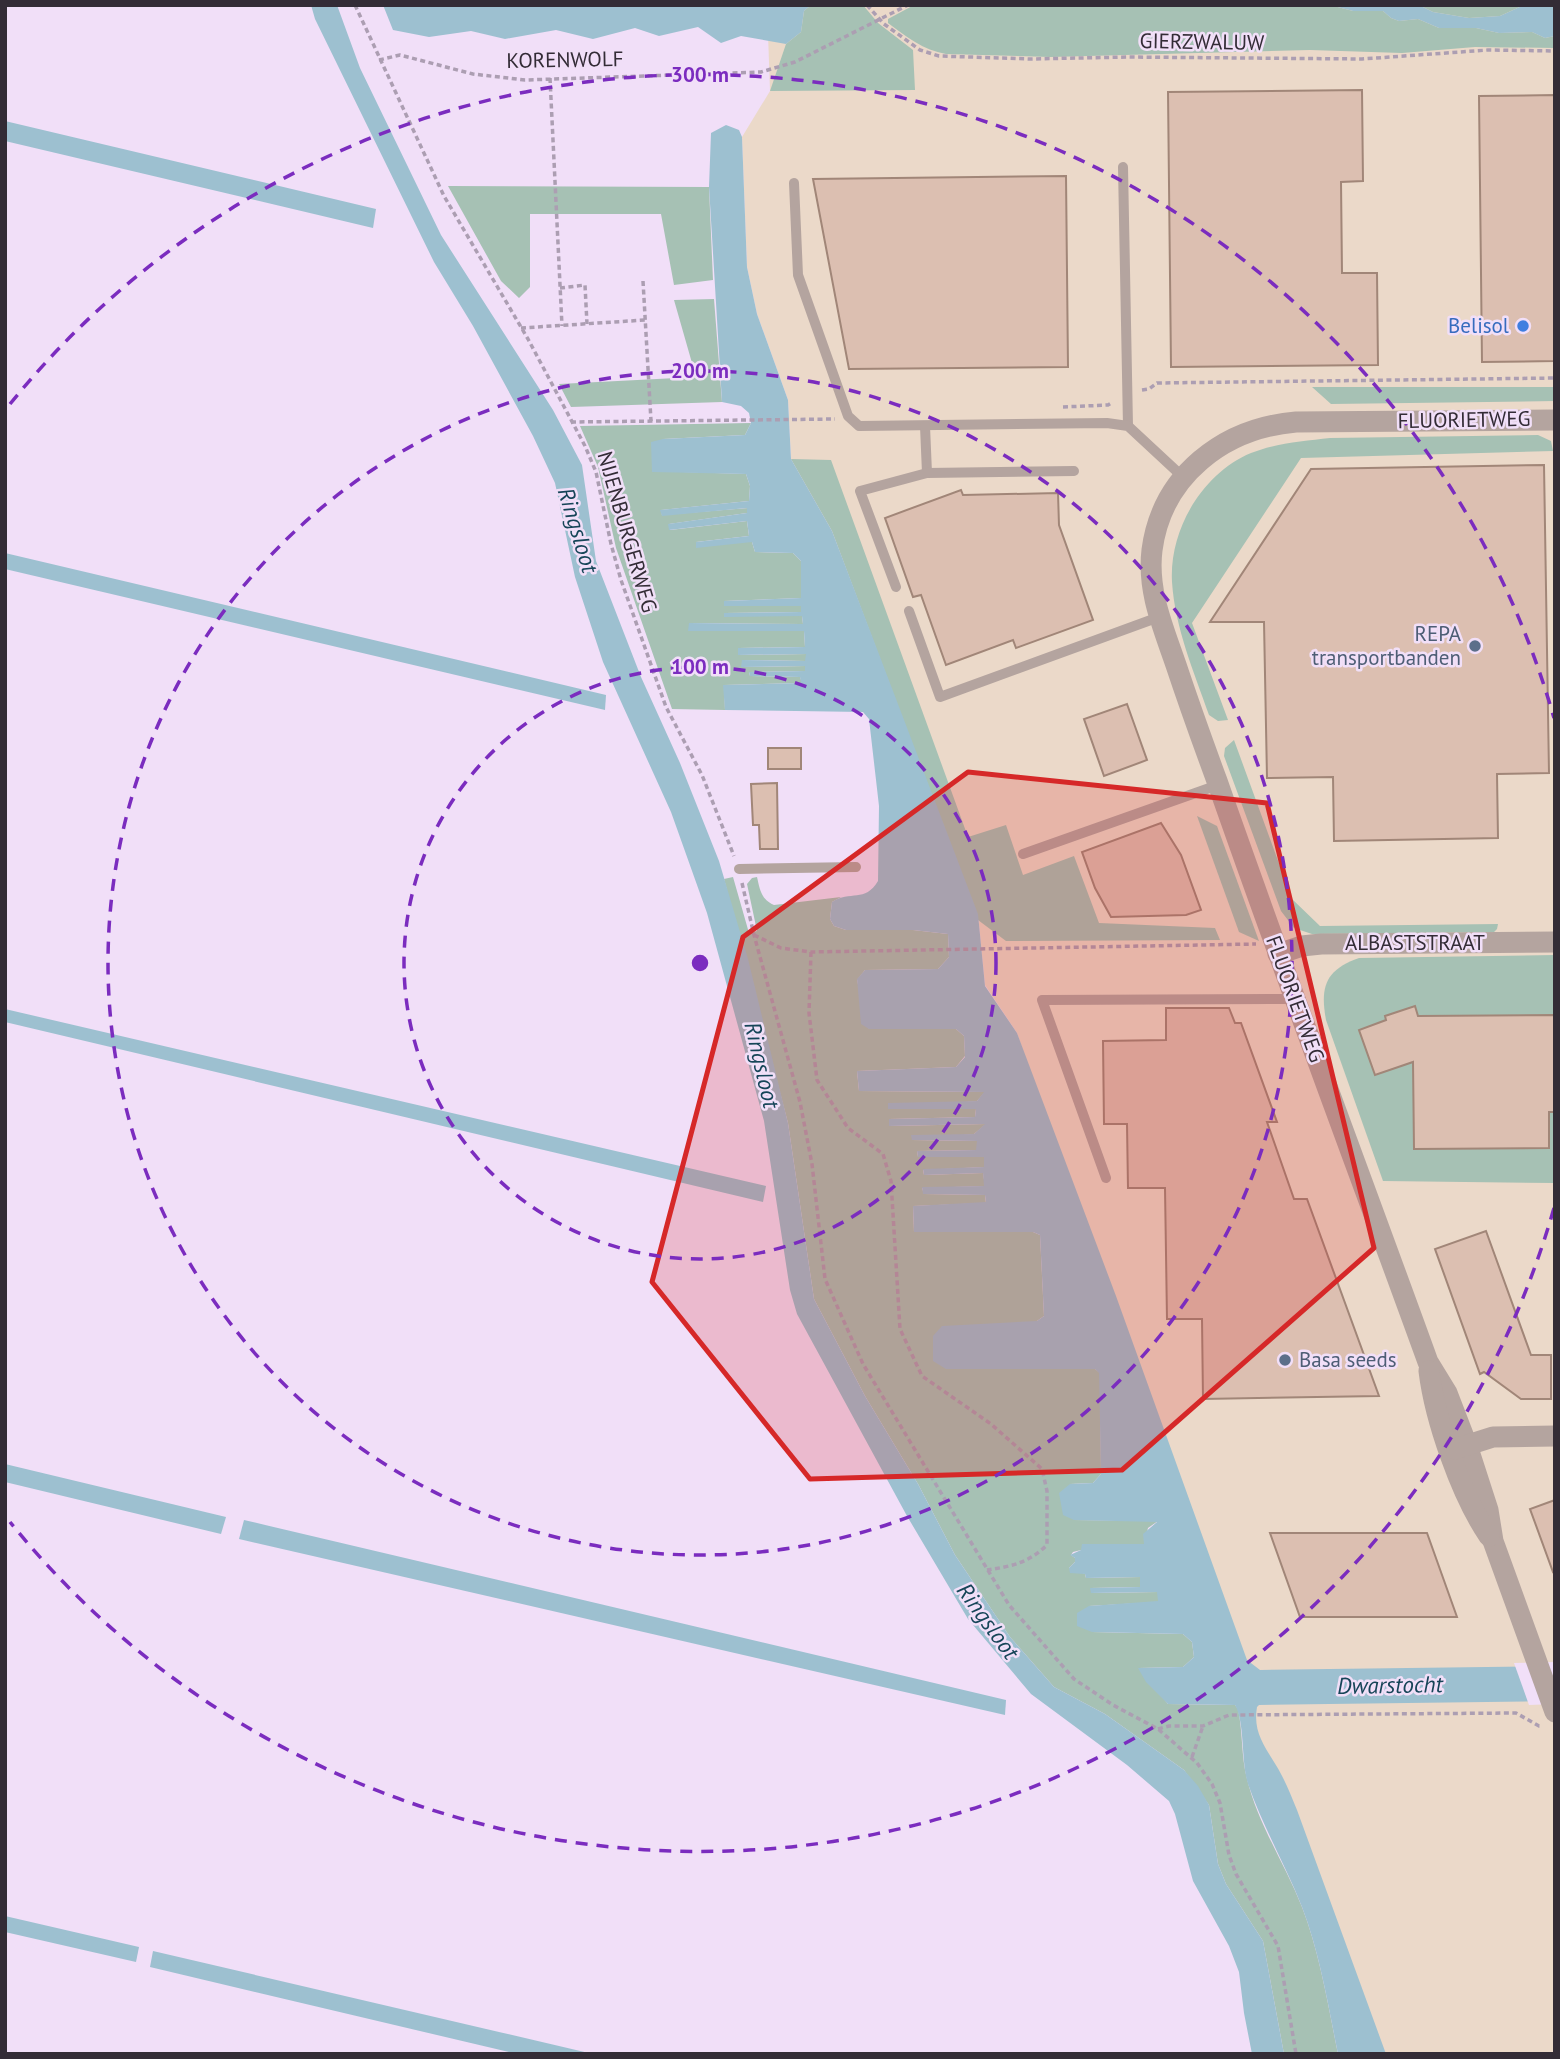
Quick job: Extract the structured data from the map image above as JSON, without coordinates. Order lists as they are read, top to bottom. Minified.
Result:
{"streets":{"street":["FLUORIETWEG","ALBASTSTRAAT"],"path":["GIERZWALUW","KORENWOLF","NIJENBURGERWEG"]},"crossings":[["GIERZWALUW","KORENWOLF"],["KORENWOLF","NIJENBURGERWEG"],["FLUORIETWEG","ALBASTSTRAAT"]],"water":["Ringsloot","Dwarstocht"],"places":["Belisol","REPA transportbanden","Basa seeds"],"rings":["300 m","200 m","100 m"]}
